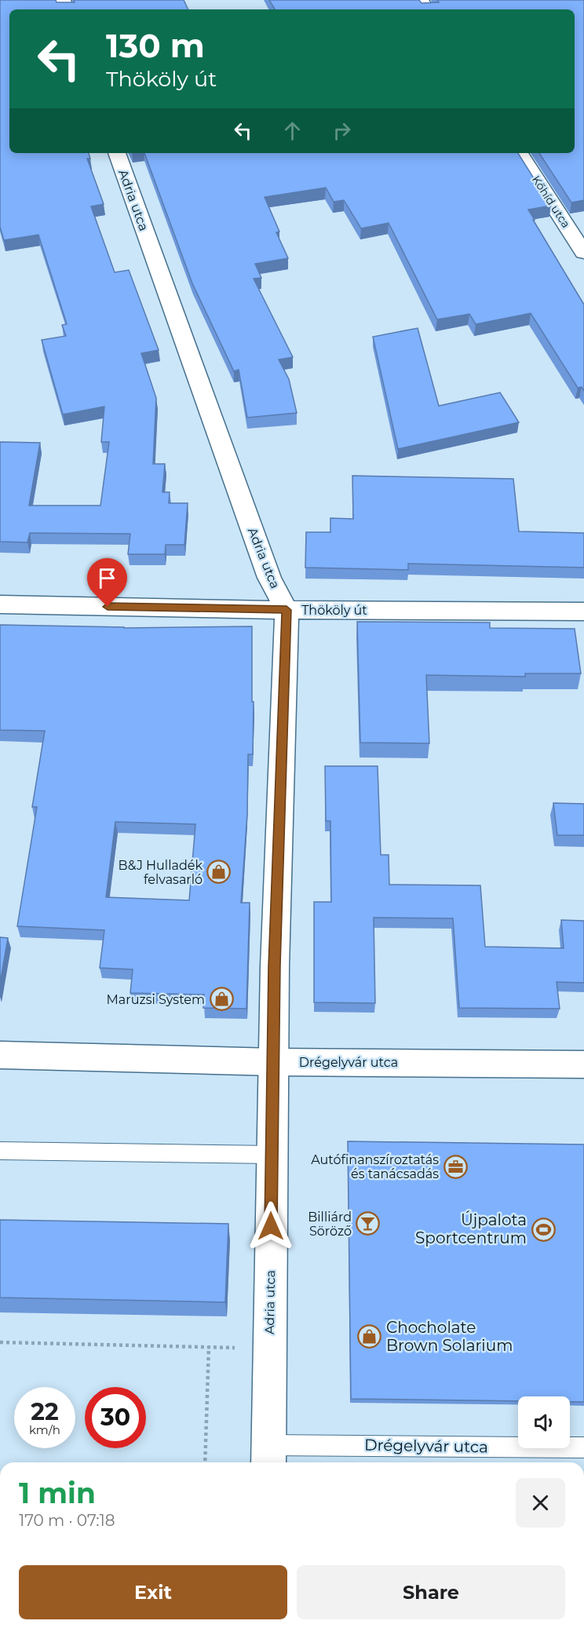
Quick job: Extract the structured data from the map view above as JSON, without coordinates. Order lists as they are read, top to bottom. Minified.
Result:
{"streets":{"street":["Adria utca","Kőhíd utca","Thököly út","Drégelyvár utca"]},"crossings":[["Adria utca","Thököly út"],["Adria utca","Drégelyvár utca"]],"places":{"shop":["B&J Hulladék felvasarló","Maruzsi System","Chocholate Brown Solarium"],"office":["Autófinanszíroztatás és tanácsadás"],"bar":["Billiárd Söröző"],"sports":["Újpalota Sportcentrum"]},"page":{"turn":["130 m","Thököly út"],"speed":"22 km/h","limit":"30","heading":["1 min","170 m · 07:18"],"buttons":["Exit","Share"]}}
